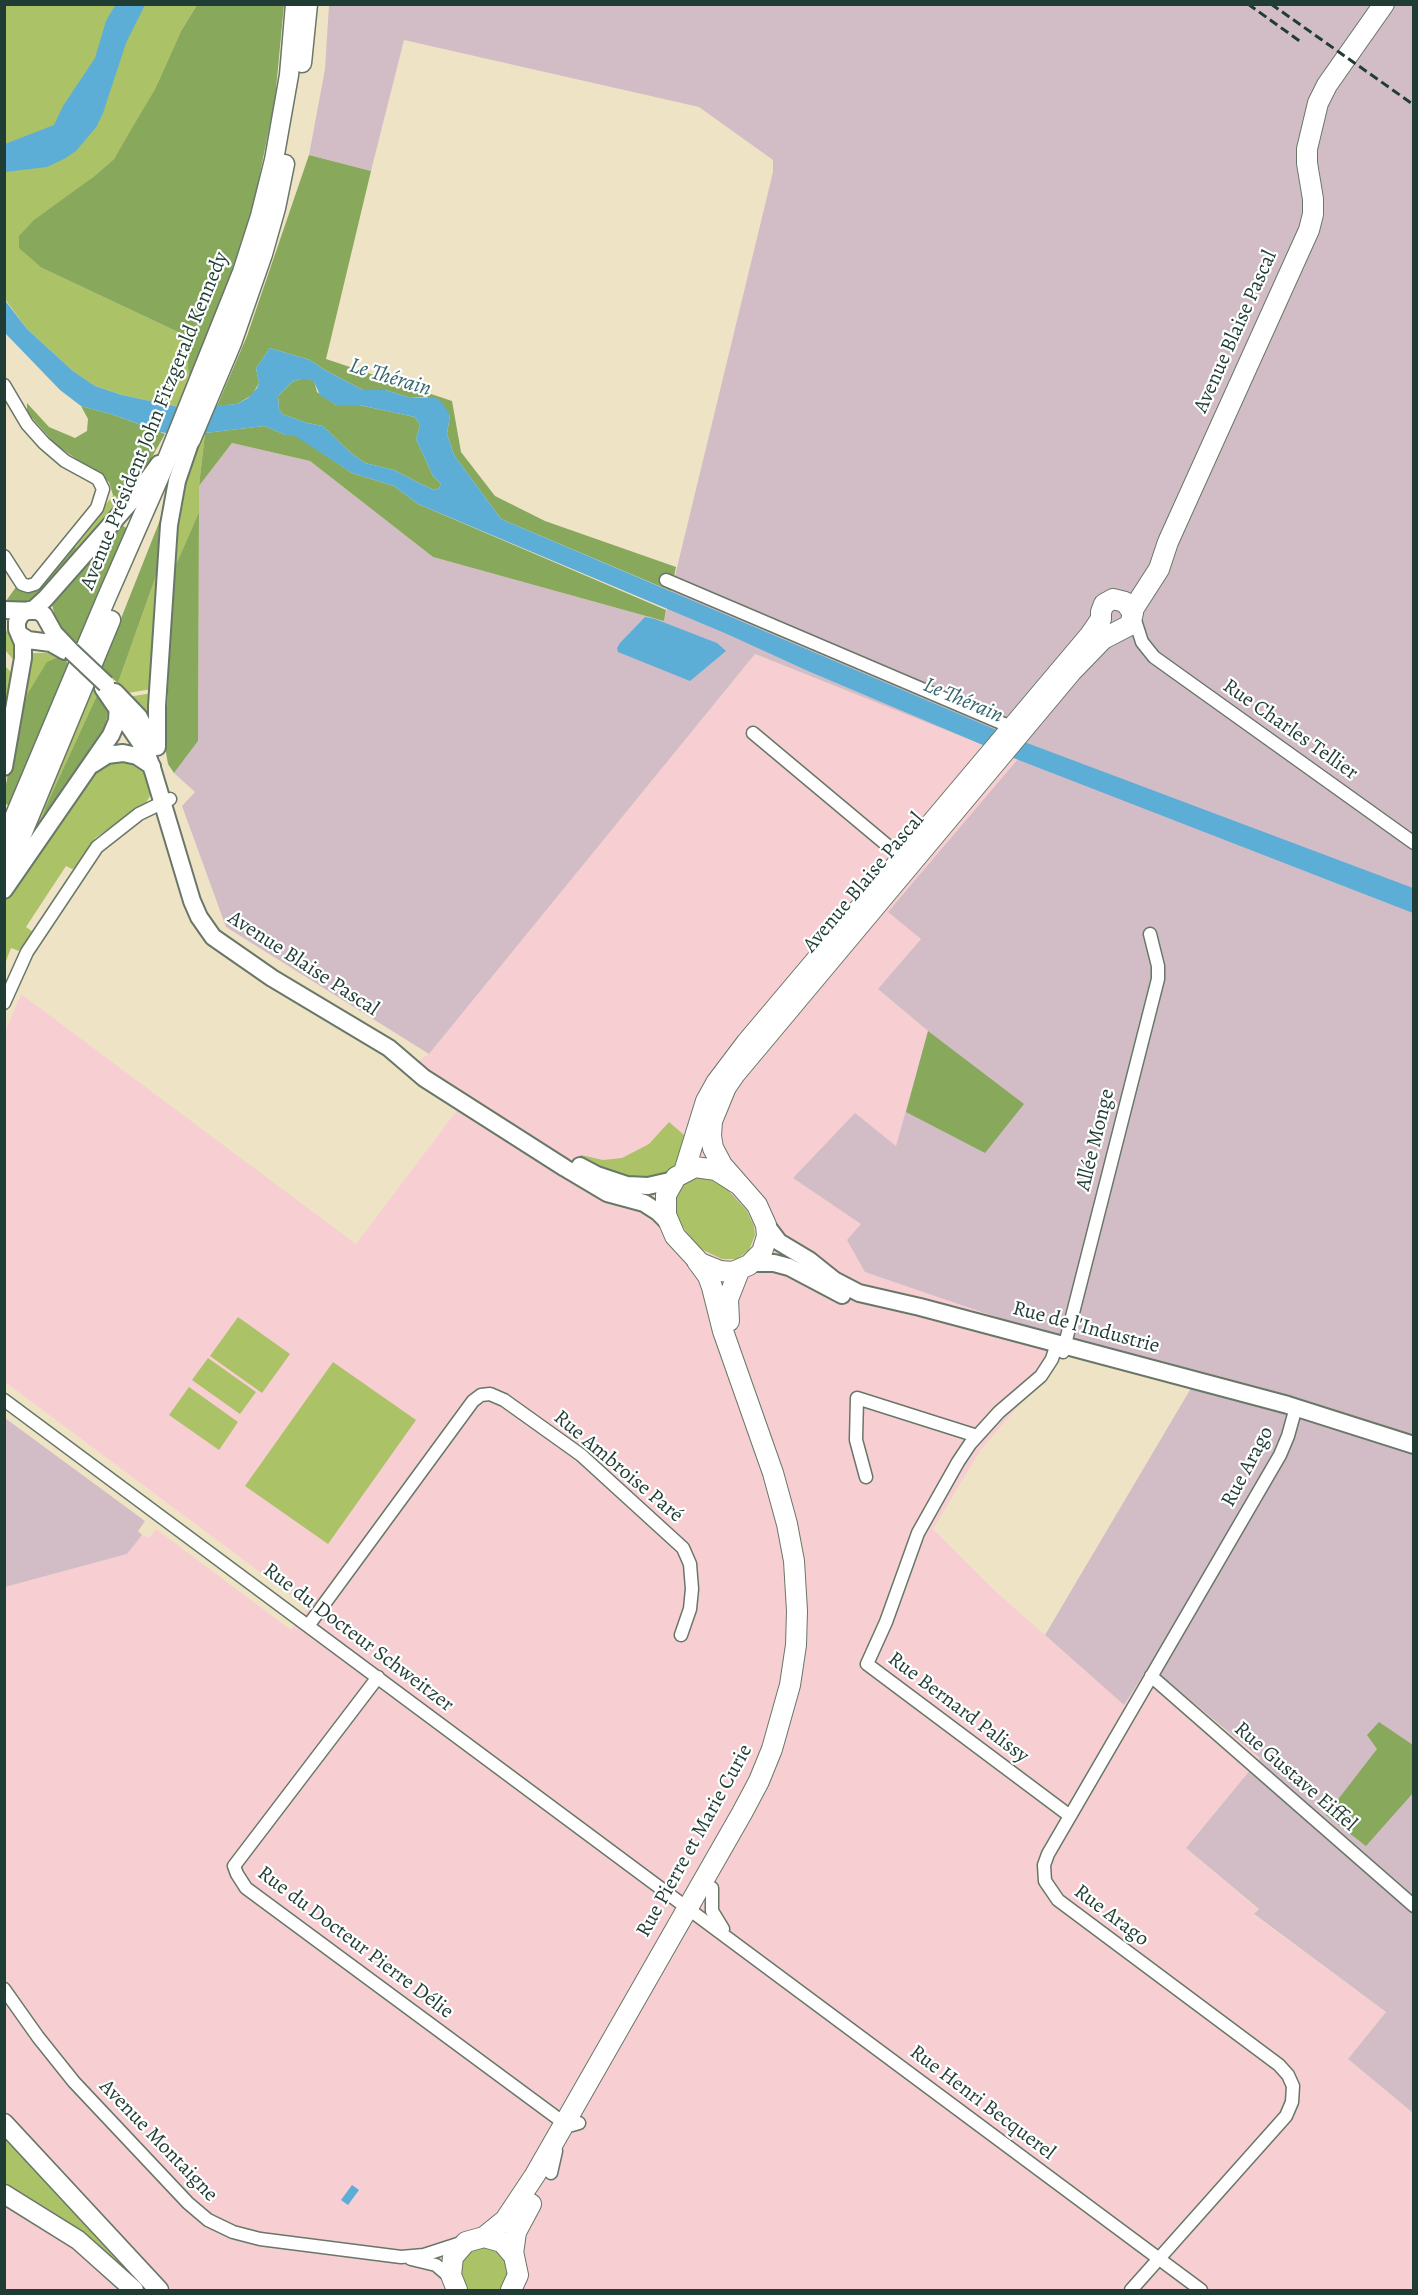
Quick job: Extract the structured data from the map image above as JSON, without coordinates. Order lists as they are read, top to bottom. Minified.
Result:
{"streets":{"main road":["Avenue Blaise Pascal","Avenue Président John Fitzgerald Kennedy","Rue Pierre et Marie Curie"],"street":["Rue Charles Tellier","Allée Monge","Rue de l'Industrie","Rue Ambroise Paré","Rue Arago","Rue du Docteur Schweitzer","Rue Bernard Palissy","Rue Gustave Eiffel","Rue du Docteur Pierre Délie","Rue Henri Becquerel","Avenue Montaigne"]},"crossings":[["Avenue Blaise Pascal","Rue Charles Tellier"],["Avenue Blaise Pascal","Rue de l'Industrie"],["Avenue Blaise Pascal","Rue Pierre et Marie Curie"],["Allée Monge","Rue de l'Industrie"],["Allée Monge","Rue Bernard Palissy"],["Rue de l'Industrie","Rue Arago"],["Rue de l'Industrie","Rue Bernard Palissy"],["Rue de l'Industrie","Rue Pierre et Marie Curie"],["Rue Ambroise Paré","Rue du Docteur Schweitzer"],["Rue Arago","Rue Bernard Palissy"],["Rue Arago","Rue Gustave Eiffel"],["Rue Arago","Rue Henri Becquerel"],["Rue du Docteur Schweitzer","Rue Pierre et Marie Curie"],["Rue du Docteur Schweitzer","Rue du Docteur Pierre Délie"],["Rue du Docteur Schweitzer","Rue Henri Becquerel"],["Rue Pierre et Marie Curie","Rue du Docteur Pierre Délie"],["Rue Pierre et Marie Curie","Rue Henri Becquerel"],["Rue Pierre et Marie Curie","Avenue Montaigne"]],"water":["Le Thérain"]}
